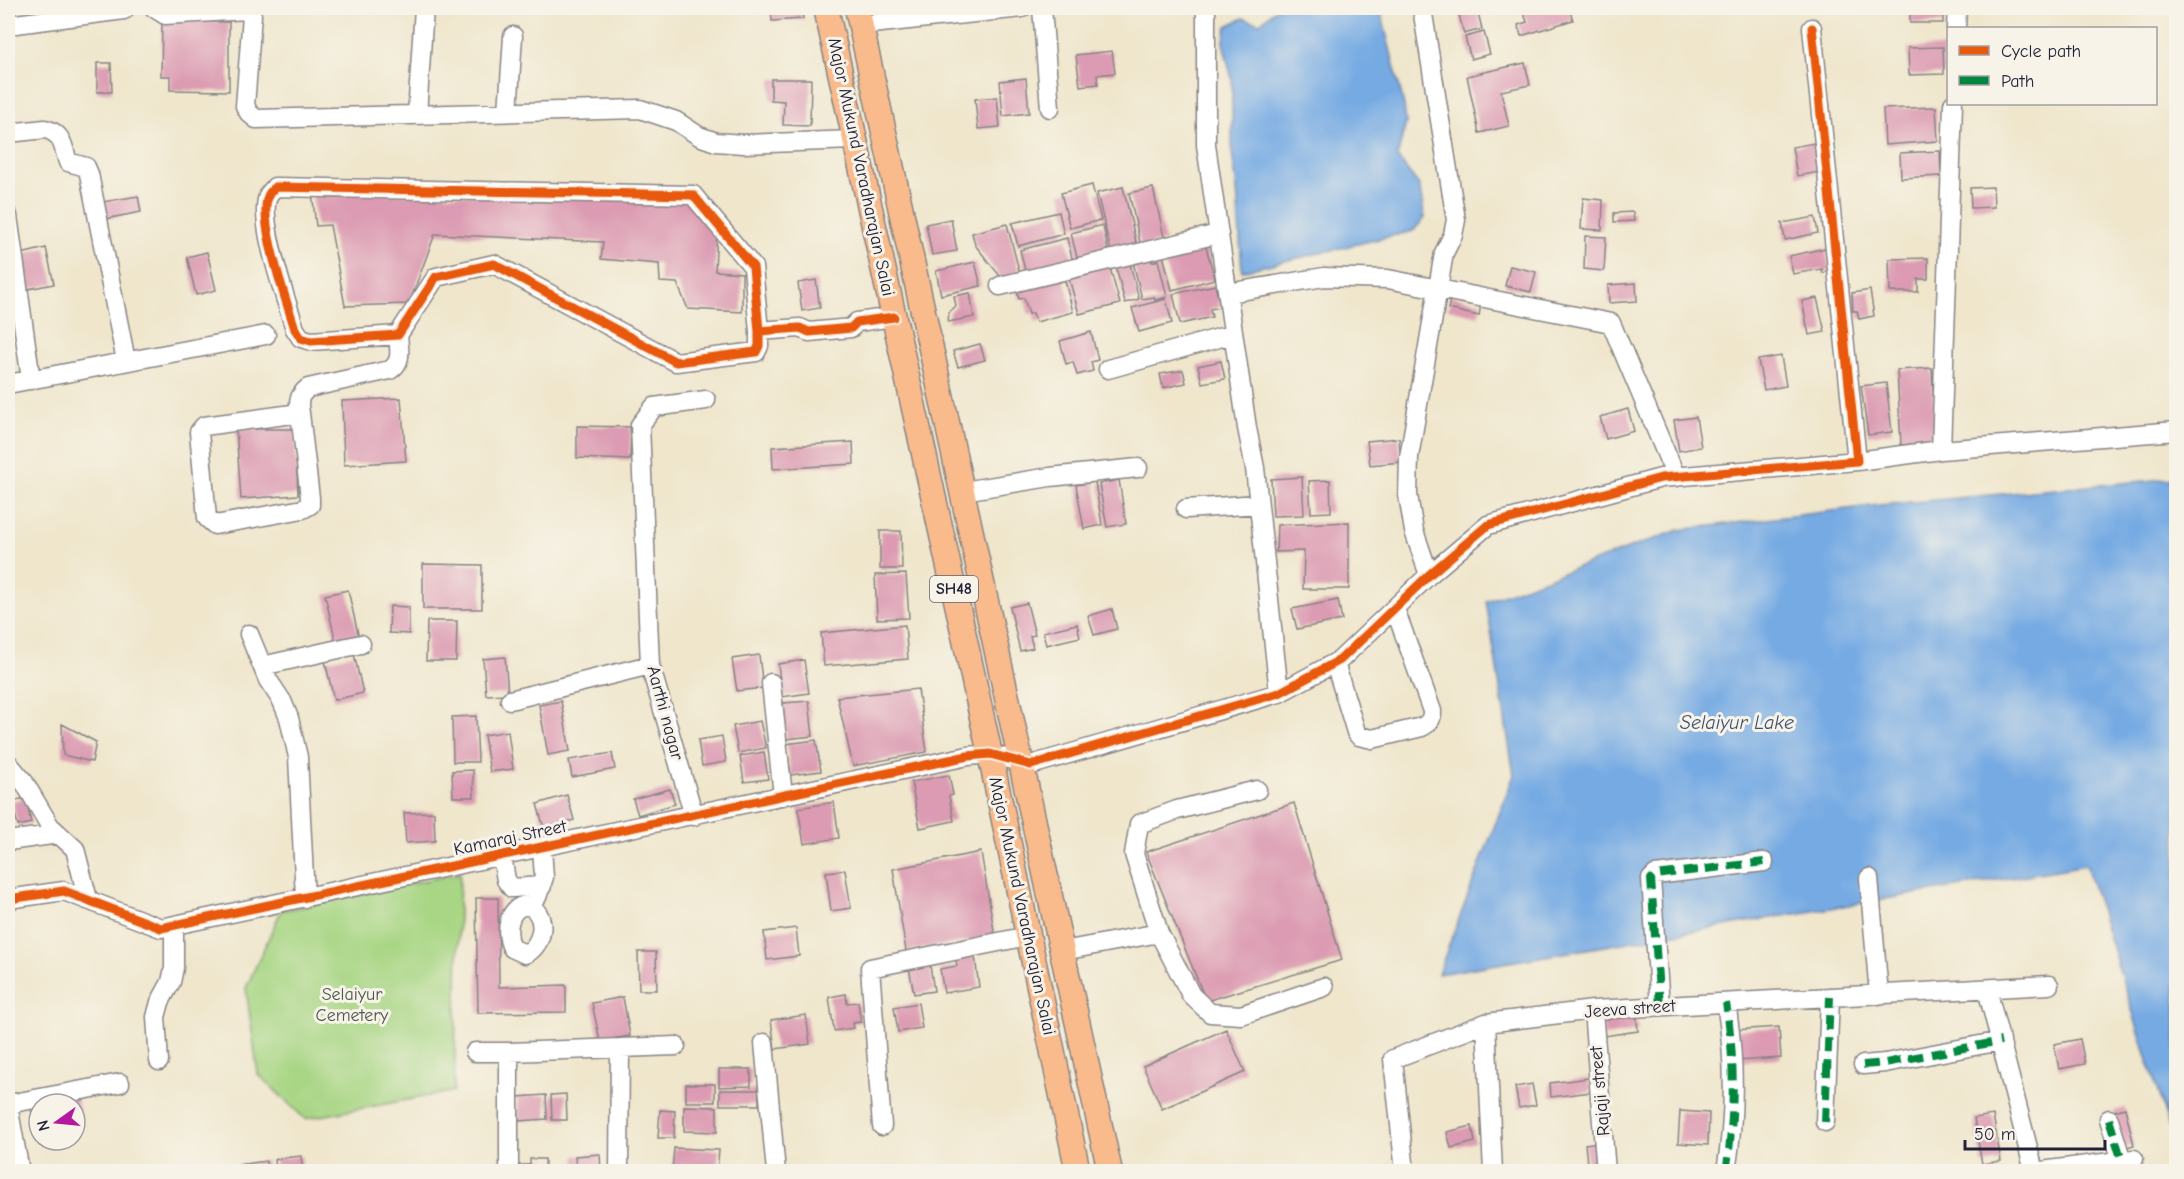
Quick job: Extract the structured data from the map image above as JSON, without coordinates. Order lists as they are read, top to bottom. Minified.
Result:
{"streets":{"main road":["Major Mukund Varadharajan Salai","SH48"],"street":["Aarthi nagar","Kamaraj Street","Jeeva street","Rajaji street"]},"crossings":[["Major Mukund Varadharajan Salai","Kamaraj Street"],["Aarthi nagar","Kamaraj Street"],["Jeeva street","Rajaji street"]],"water":["Selaiyur Lake"],"parks":["Selaiyur Cemetery"],"legend":["Cycle path","Path"],"scale_bar":"50 m","north":"left"}
